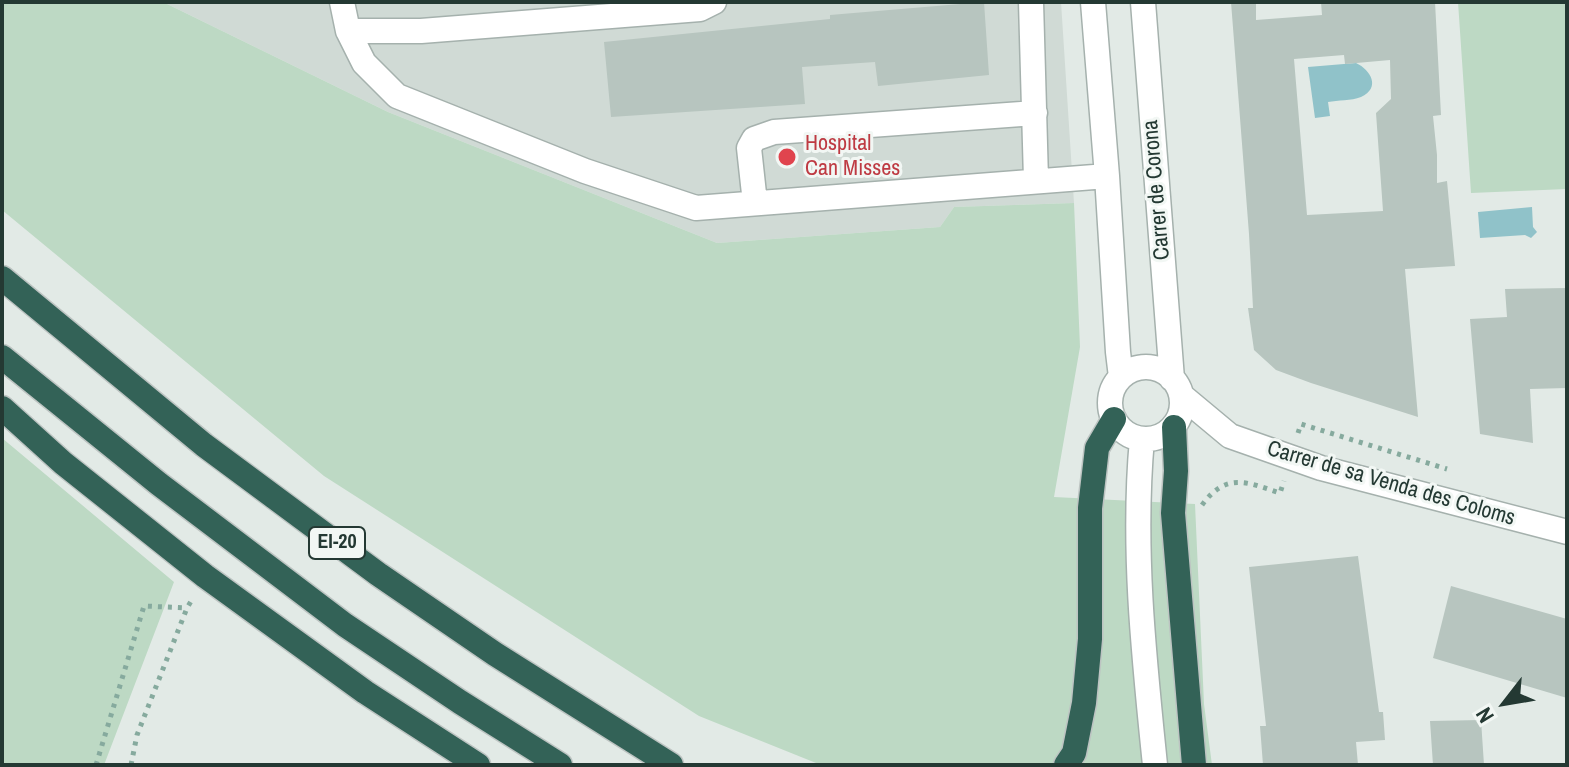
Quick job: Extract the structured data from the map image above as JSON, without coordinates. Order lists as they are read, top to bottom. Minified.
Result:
{"streets":{"highway":["EI-20"],"street":["Carrer de Corona","Carrer de sa Venda des Coloms"]},"crossings":[["Carrer de Corona","Carrer de sa Venda des Coloms"]],"places":["Hospital Can Misses"],"north":"bottom left"}
